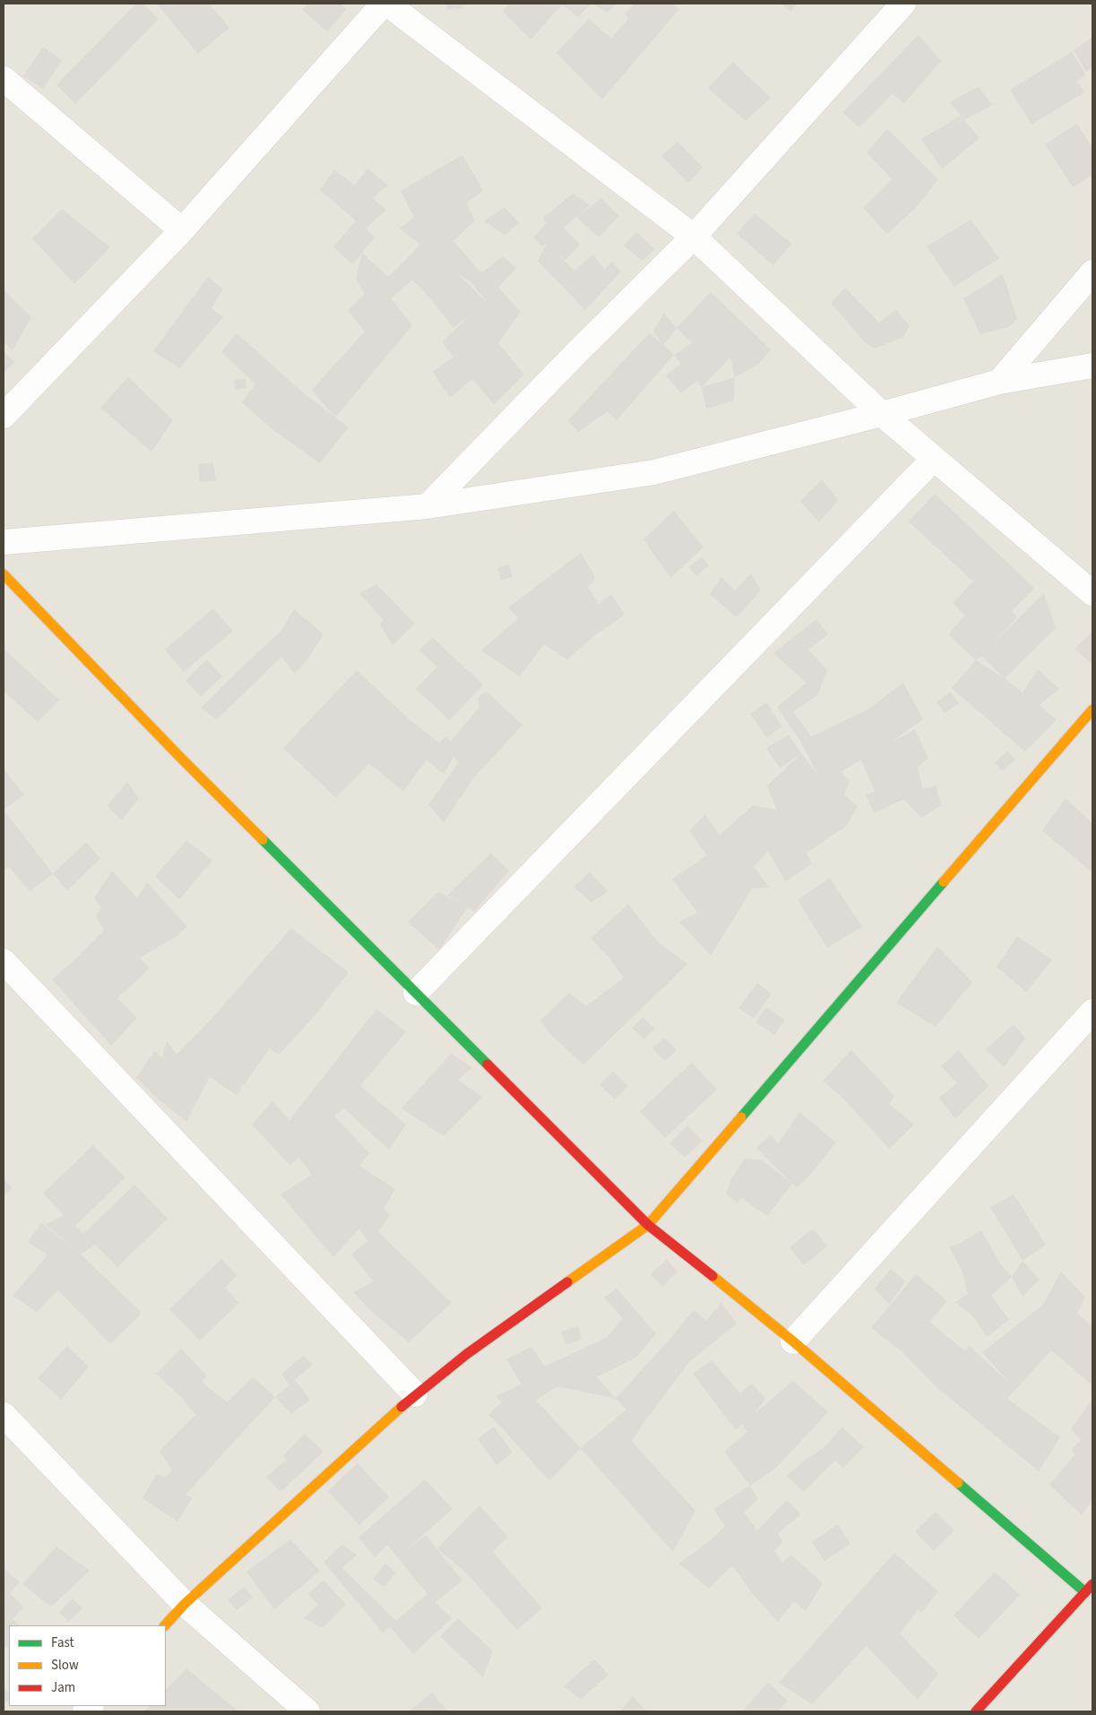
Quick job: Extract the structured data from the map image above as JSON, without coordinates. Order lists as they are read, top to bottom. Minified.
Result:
{"legend":["Fast","Slow","Jam"]}
